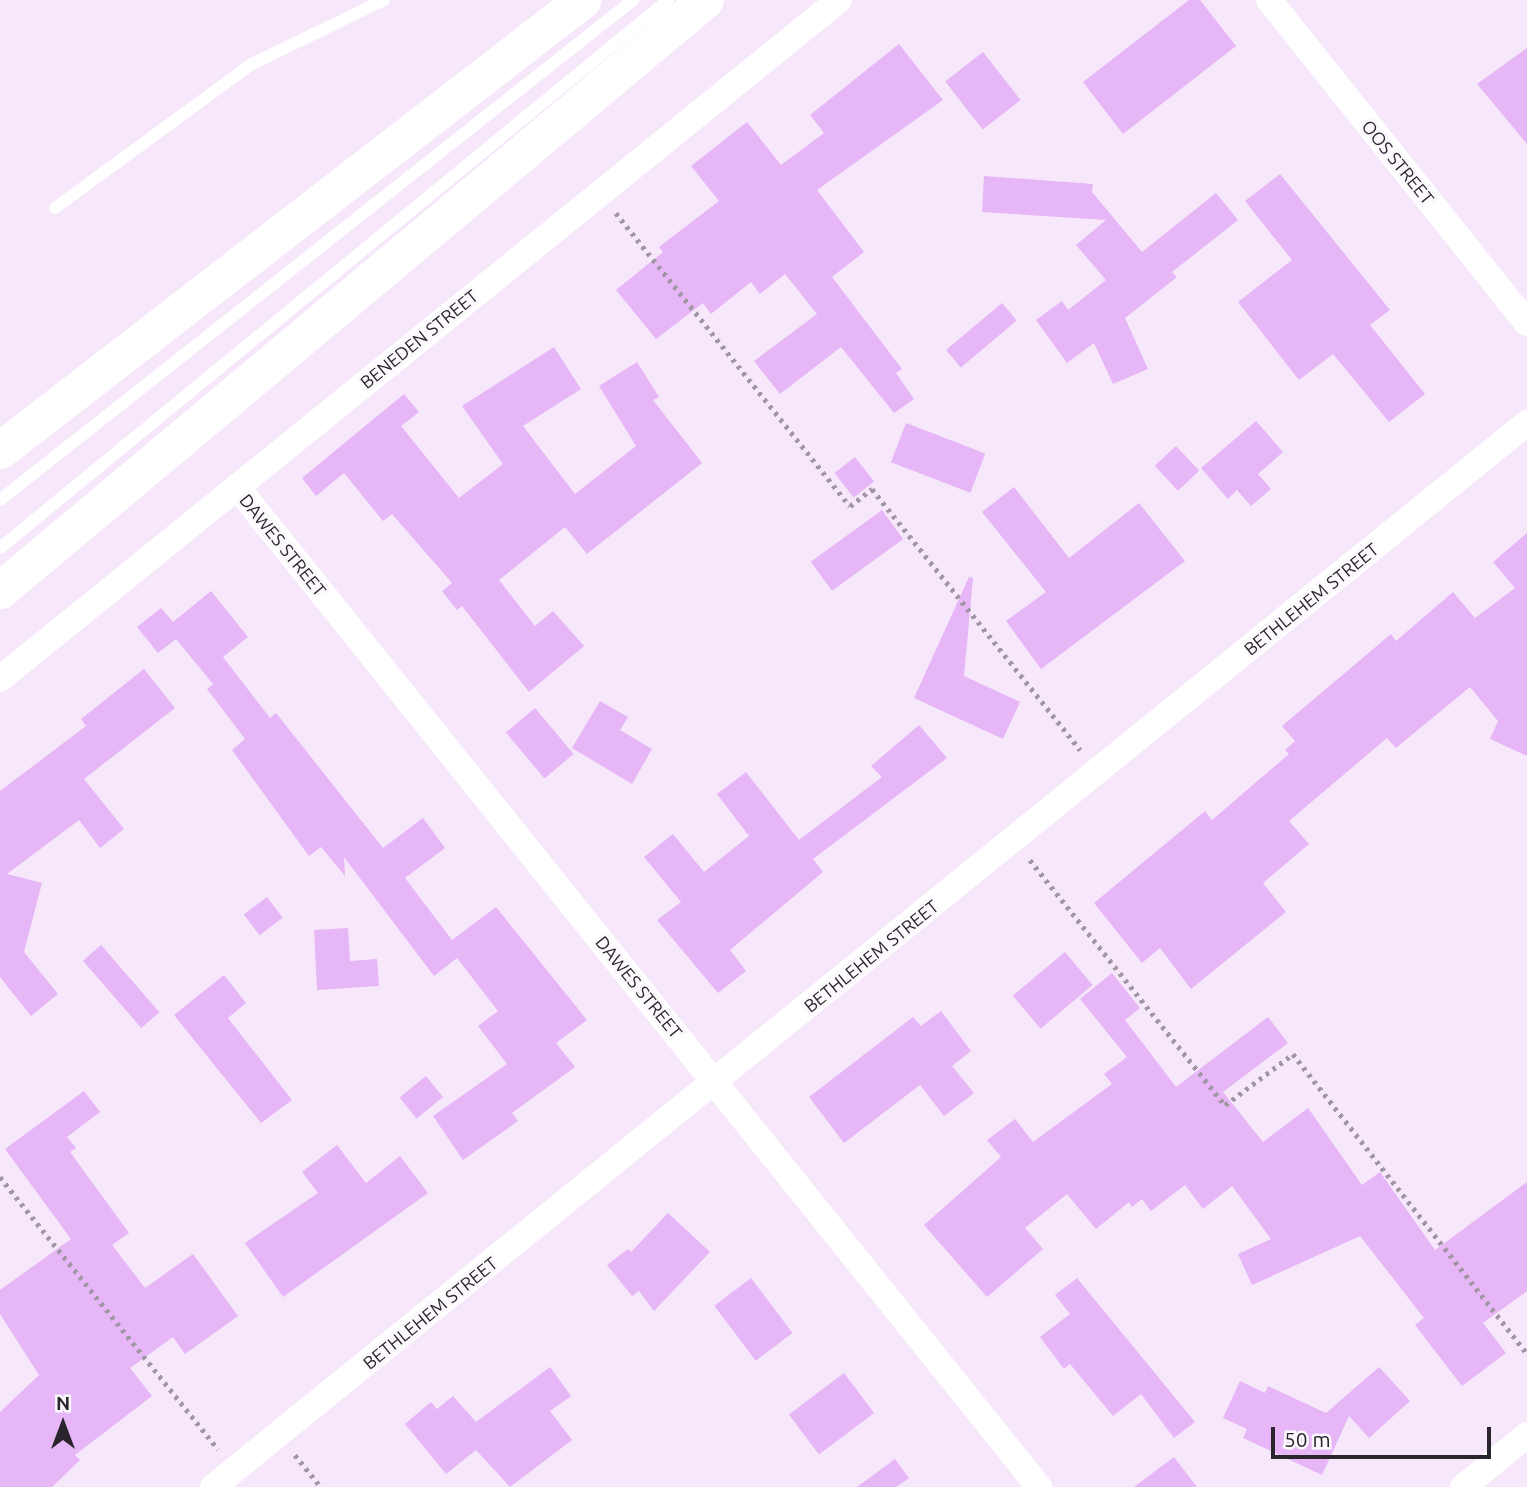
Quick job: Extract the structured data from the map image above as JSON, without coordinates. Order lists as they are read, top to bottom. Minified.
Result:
{"streets":{"street":["OOS STREET","BENEDEN STREET","DAWES STREET","BETHLEHEM STREET"]},"crossings":[["BENEDEN STREET","DAWES STREET"],["DAWES STREET","BETHLEHEM STREET"]],"scale_bar":"50 m","north":"top"}
